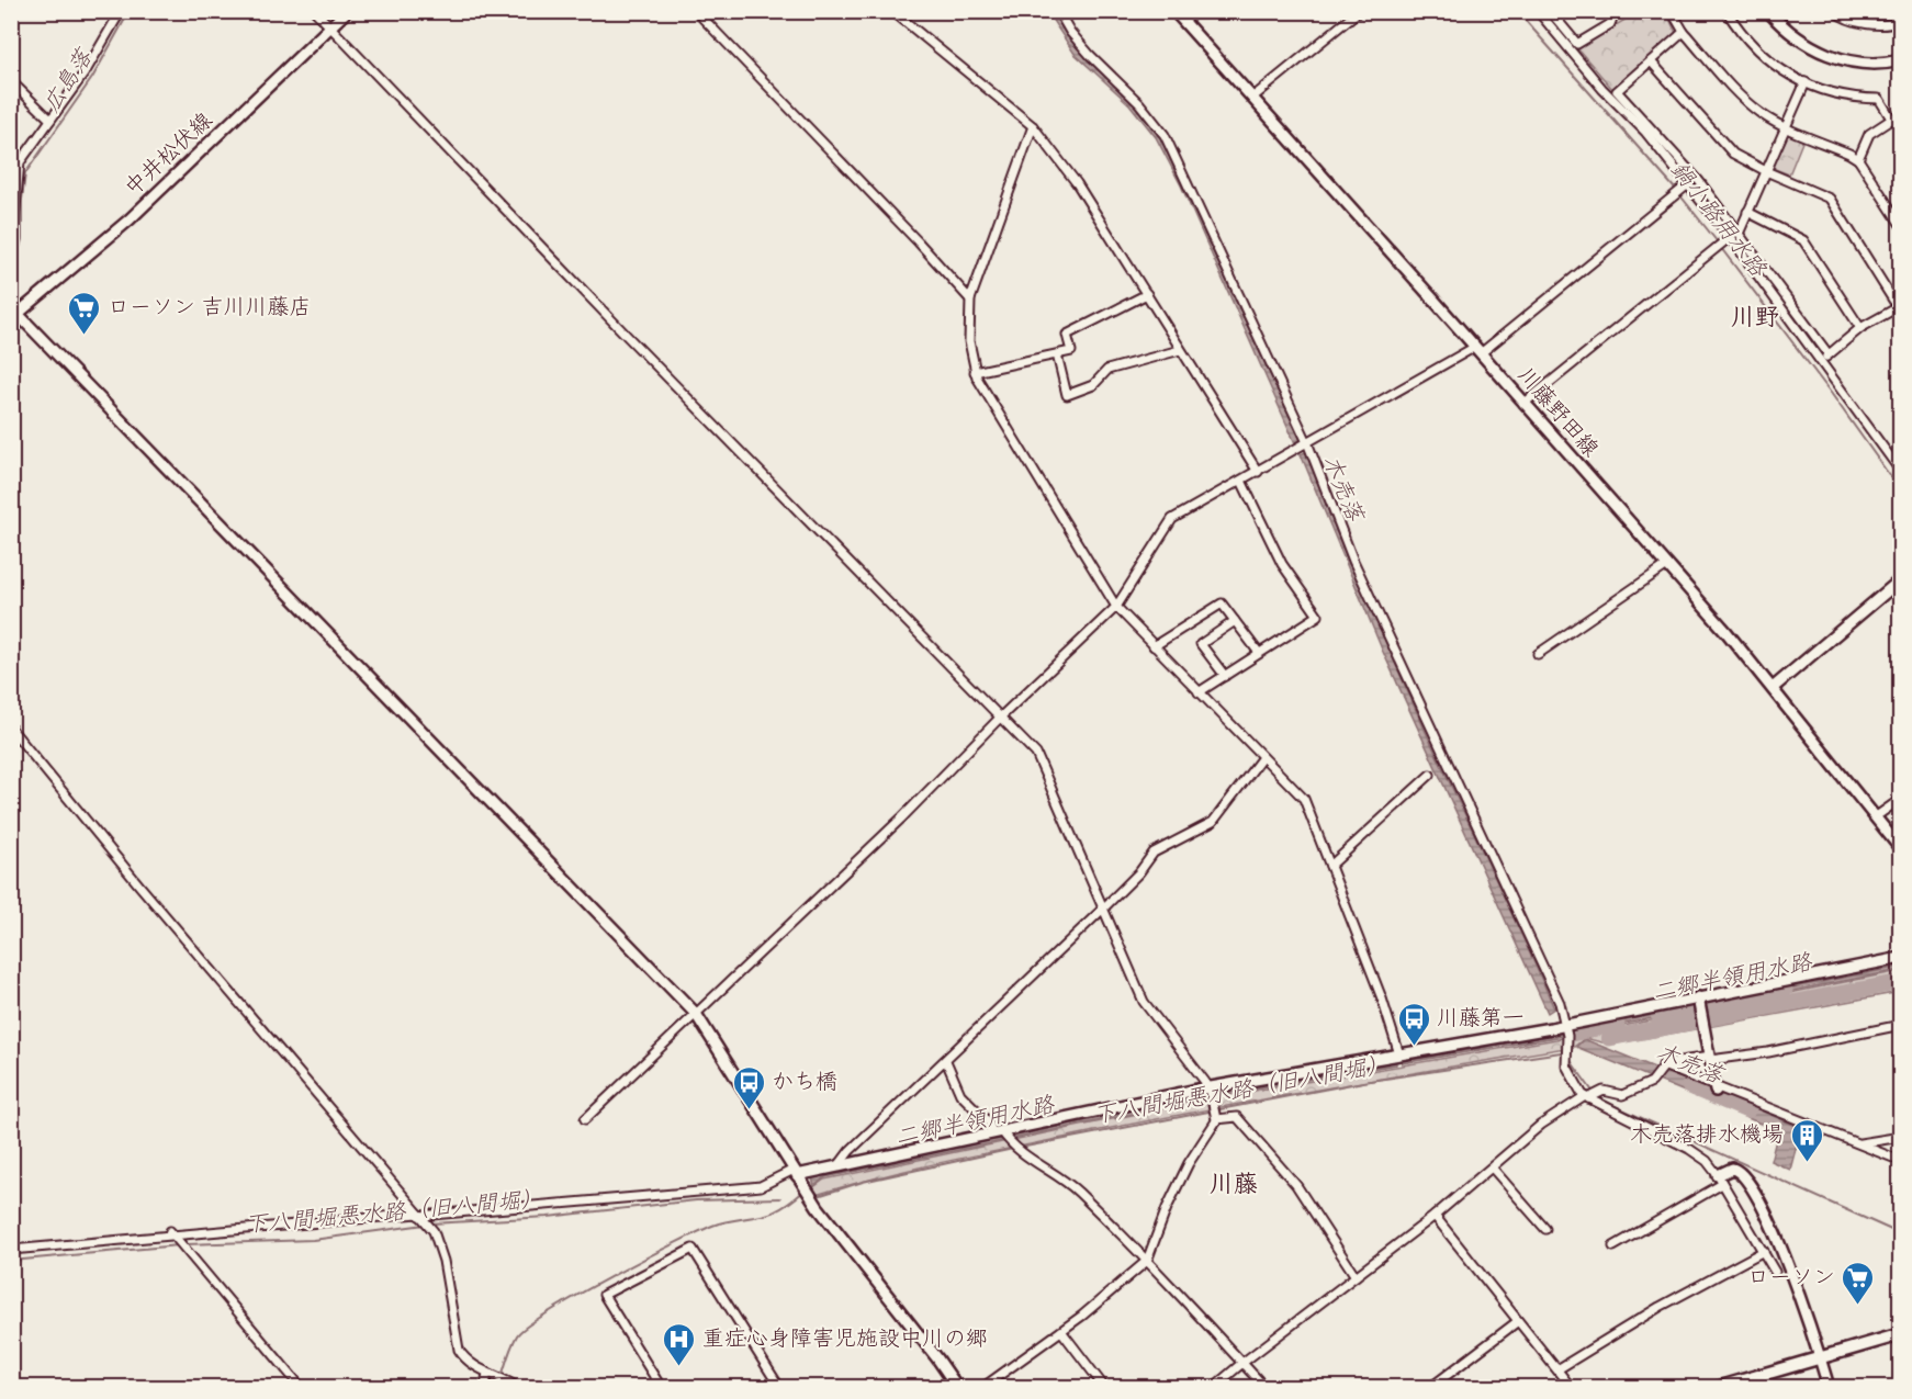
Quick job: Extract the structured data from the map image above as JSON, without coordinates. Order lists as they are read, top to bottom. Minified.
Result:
{"streets":{"street":["中井松伏線","川藤野田線"]},"districts":["川野","川藤"],"water":["広島落","鍋小路用水路","木売落","二郷半領用水路","下八間堀悪水路（旧八間堀）"],"places":{"supermarket":["ローソン 吉川川藤店","ローソン"],"bus stop":["川藤第一","かち橋"],"building":["木売落排水機場"],"hospital":["重症心身障害児施設中川の郷"]}}
